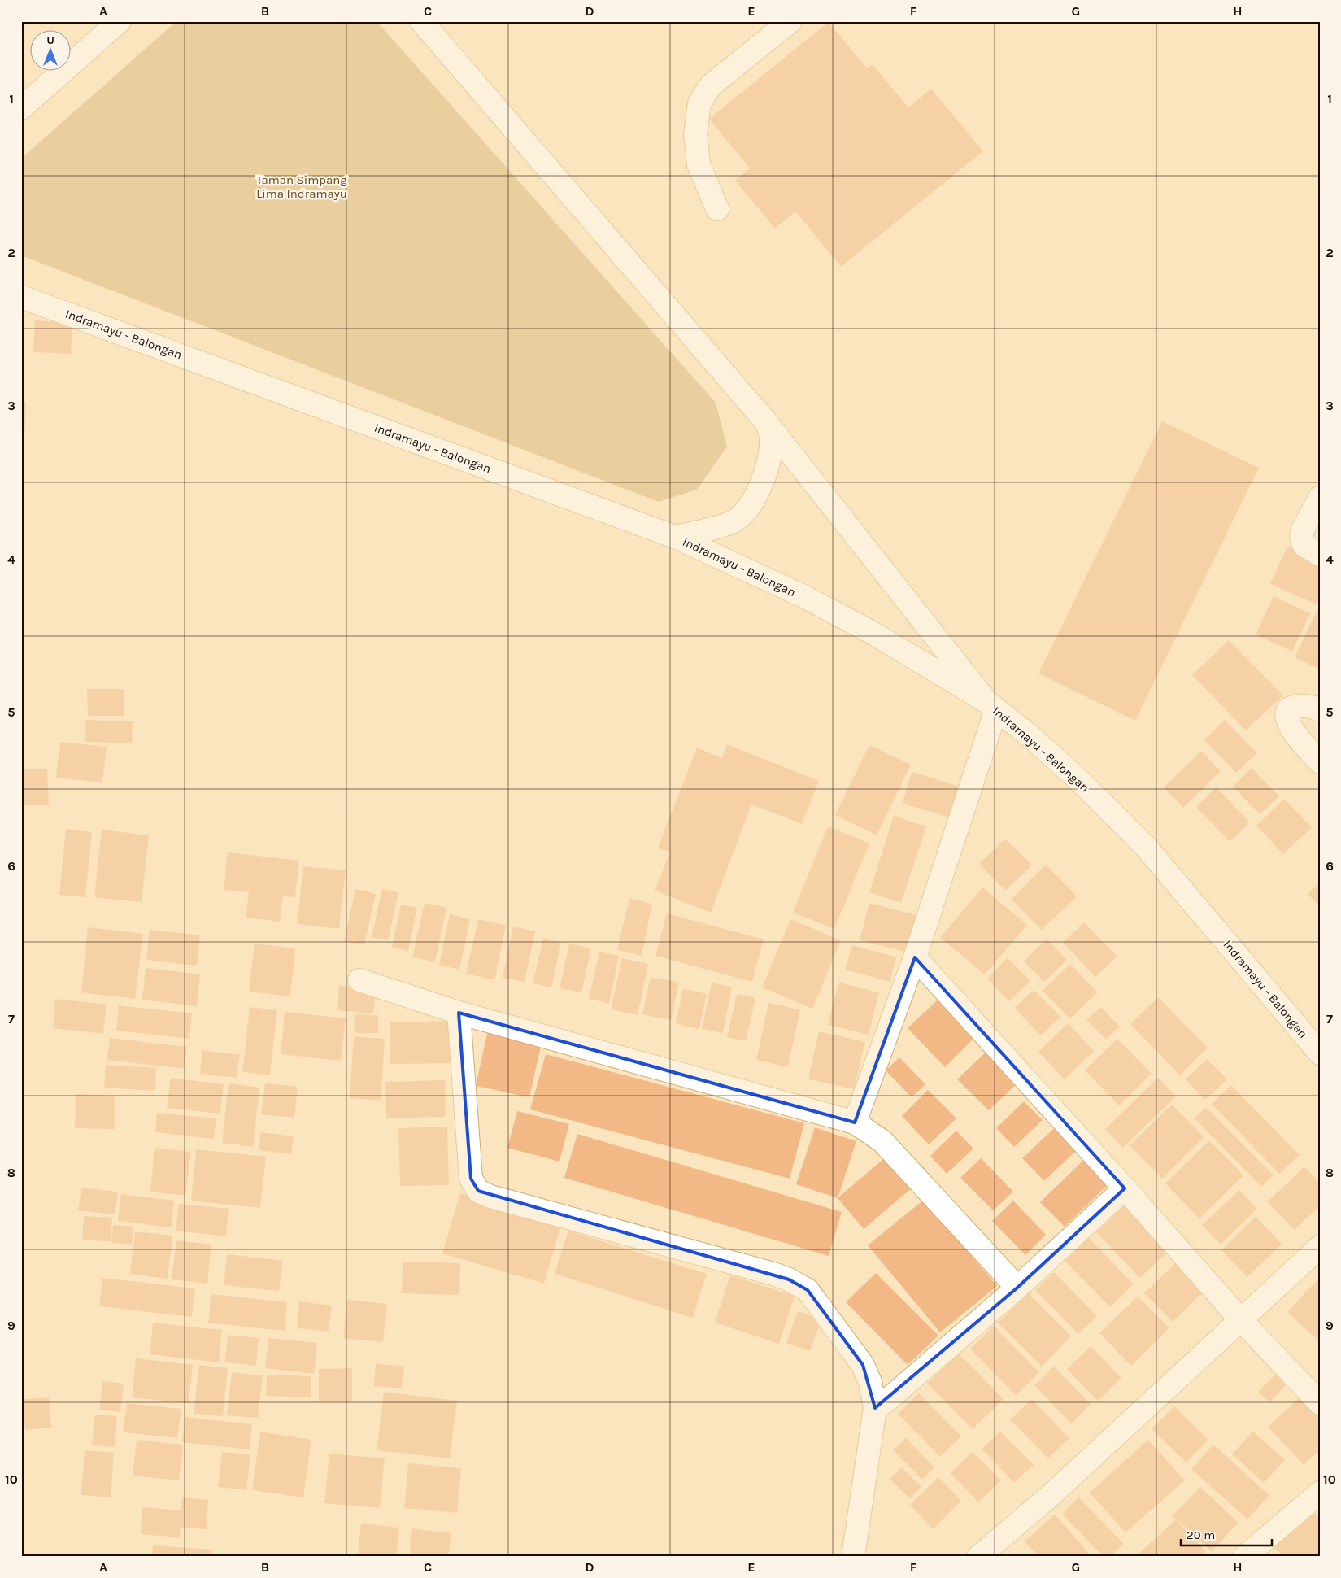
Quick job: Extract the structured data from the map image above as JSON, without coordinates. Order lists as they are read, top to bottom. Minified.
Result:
{"streets":{"main road":["Indramayu - Balongan"]},"parks":["Taman Simpang Lima Indramayu"],"scale_bar":"20 m","north":"top","grid":{"columns":["A","B","C","D","E","F","G","H"],"rows":["1","2","3","4","5","6","7","8","9","10"]}}
